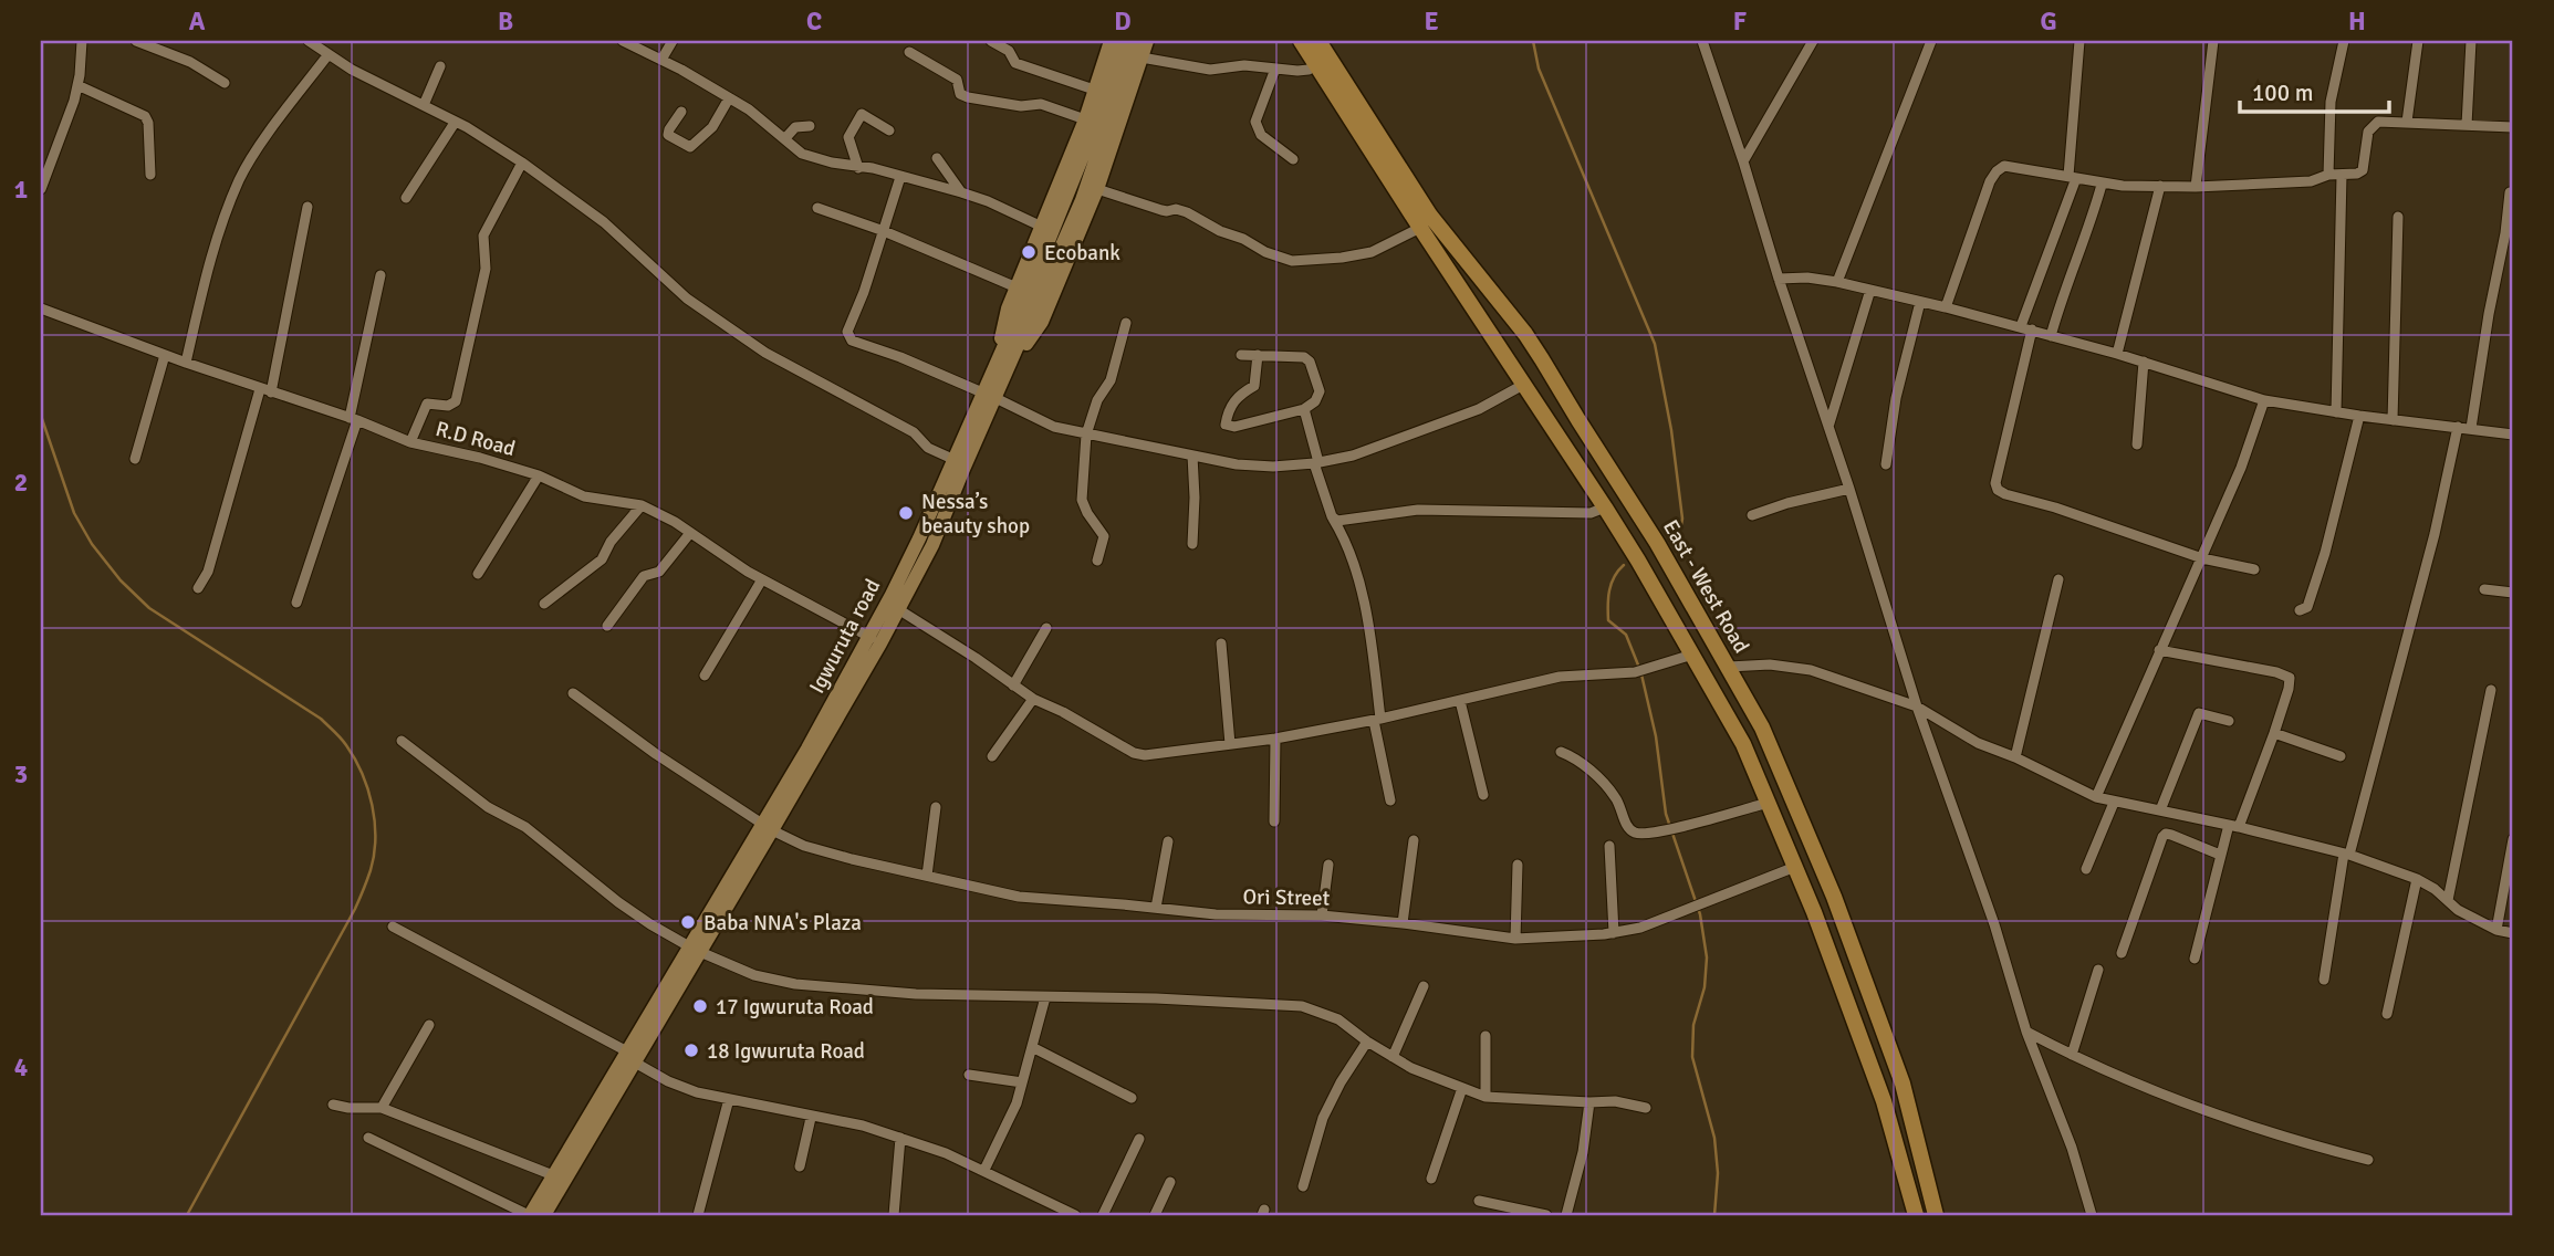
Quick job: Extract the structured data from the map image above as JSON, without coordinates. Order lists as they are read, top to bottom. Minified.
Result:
{"streets":{"main road":["East - West Road","Igwuruta road"],"street":["R.D Road","Ori Street"]},"crossings":[["R.D Road","Igwuruta road"],["East - West Road","Ori Street"],["Igwuruta road","Ori Street"]],"places":["Ecobank","Nessa’s beauty shop","Baba NNA's Plaza","17 Igwuruta Road","18 Igwuruta Road"],"scale_bar":"100 m","grid":{"columns":["A","B","C","D","E","F","G","H"],"rows":["1","2","3","4"]}}
